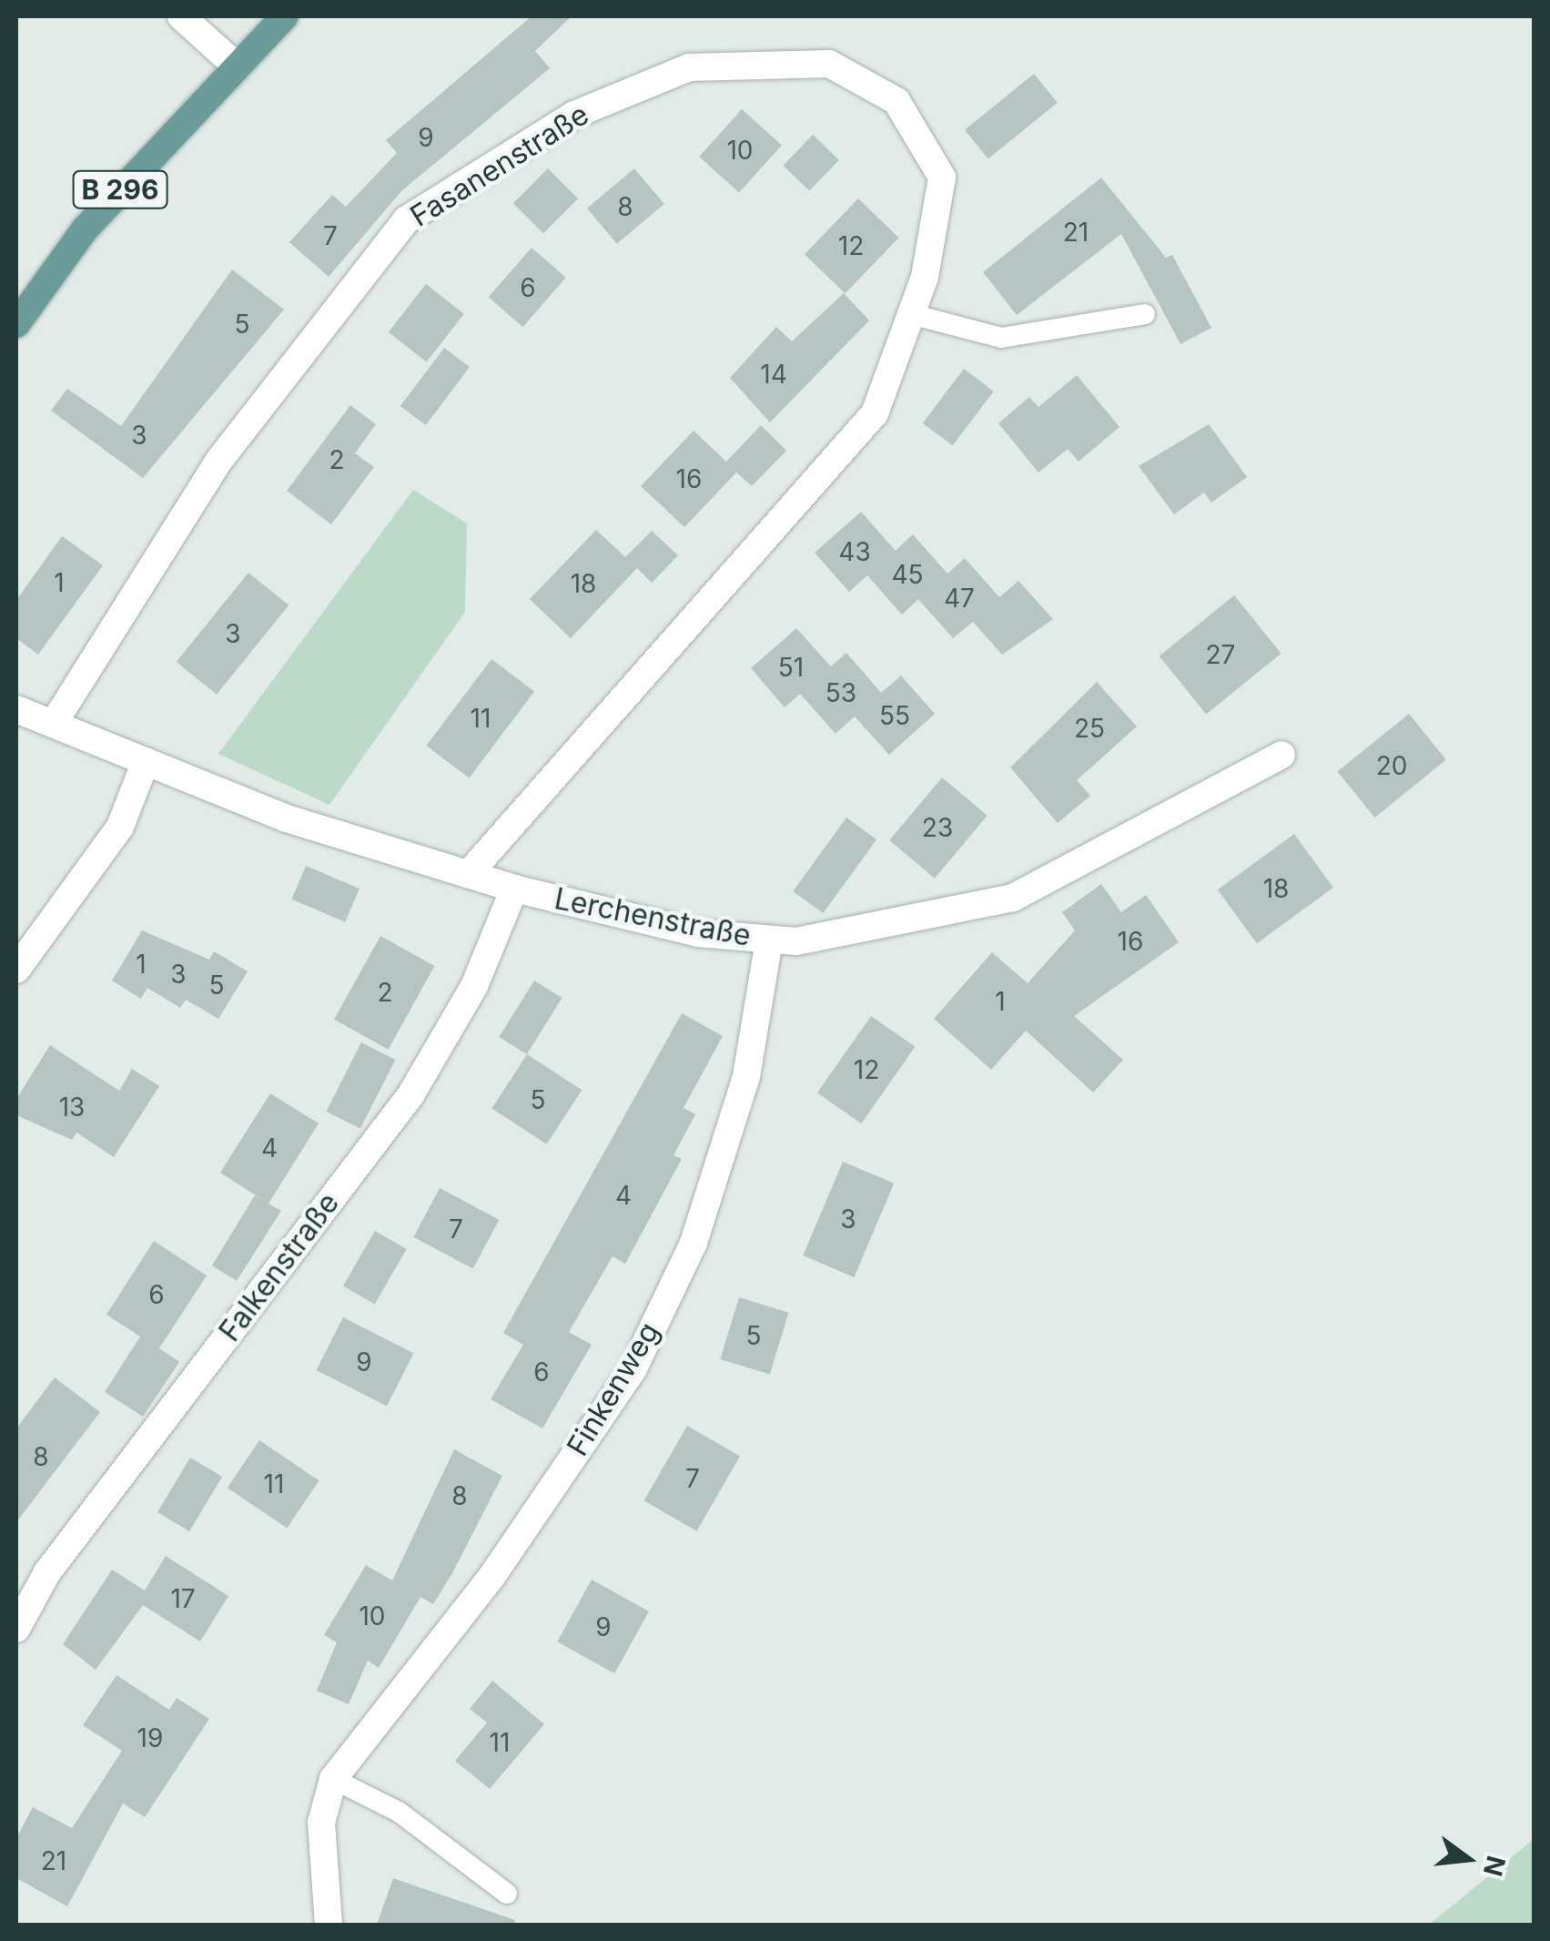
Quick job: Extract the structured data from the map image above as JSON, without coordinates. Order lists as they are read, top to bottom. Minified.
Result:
{"streets":{"main road":["B 296"],"street":["Fasanenstraße","Lerchenstraße","Falkenstraße","Finkenweg"]},"crossings":[["Fasanenstraße","Lerchenstraße"],["Lerchenstraße","Falkenstraße"],["Lerchenstraße","Finkenweg"]],"house_numbers":["9","10","8","21","7","12","6","5","14","3","2","16","43","45","1","18","47","3","27","51","53","55","11","25","20","23","18","16","1","3","5","2","1","12","5","13","4","4","3","7","6","5","9","6","8","7","11","8","17","10","9","19","11","21"],"north":"right"}
